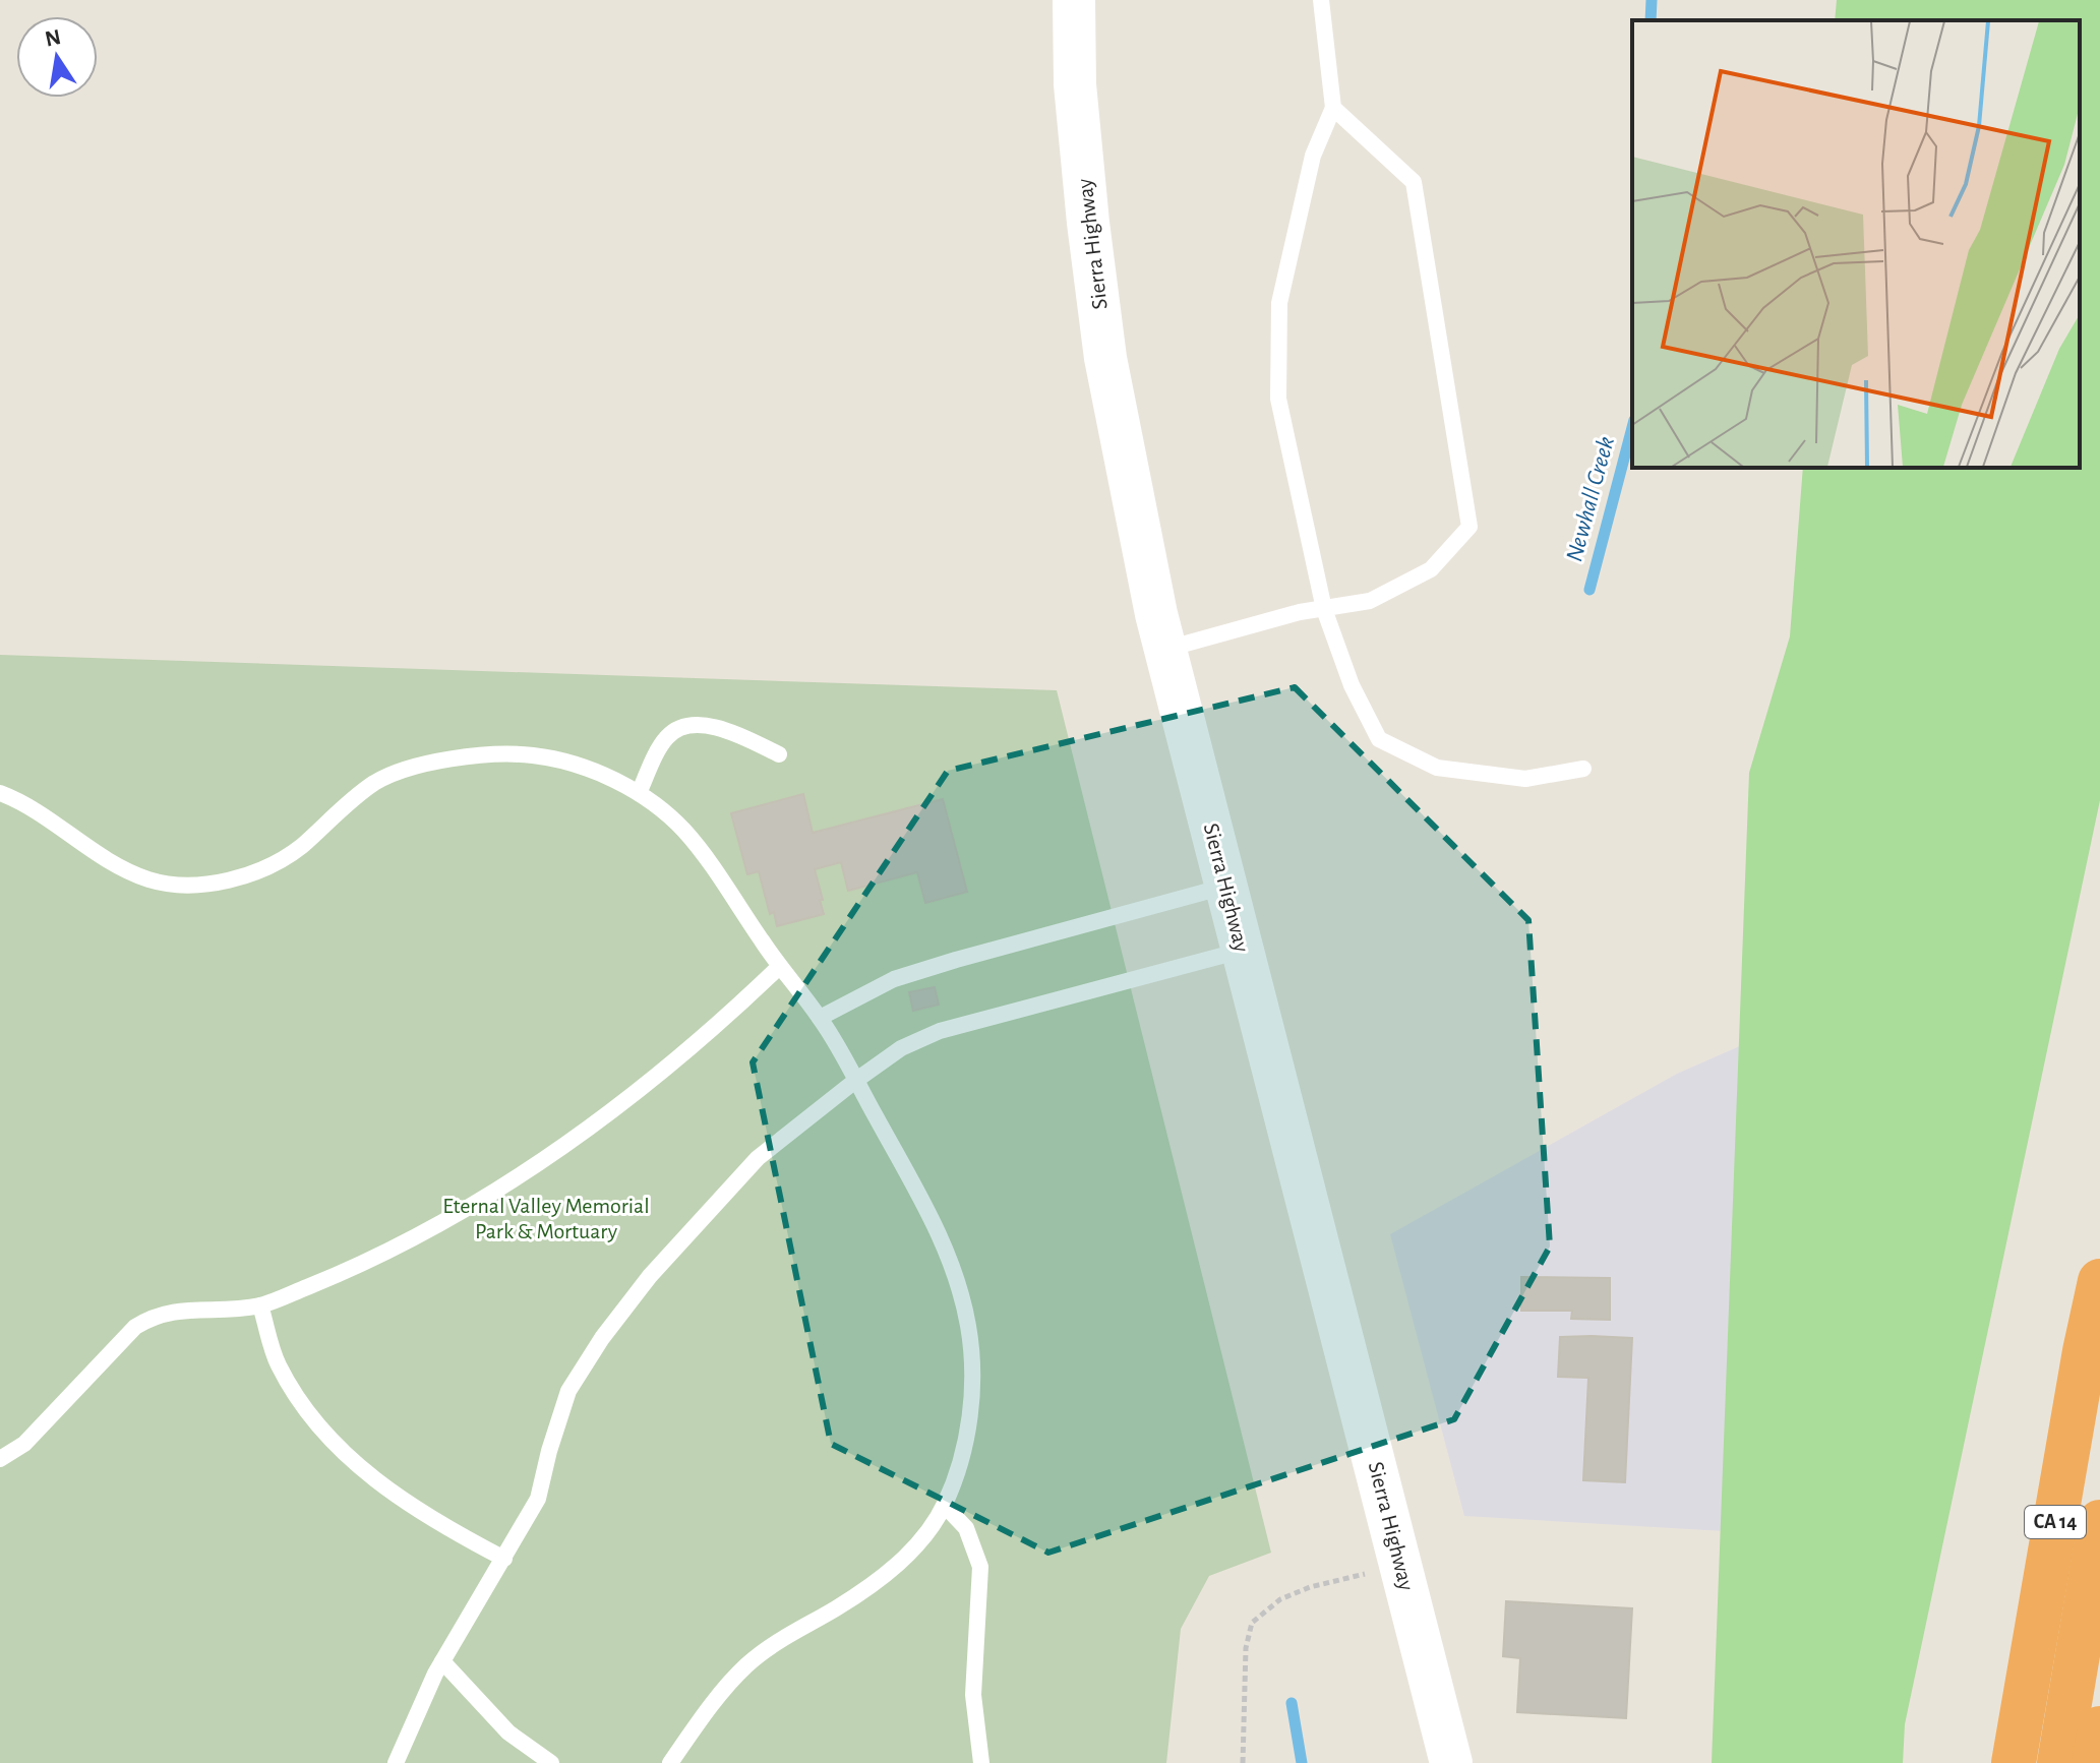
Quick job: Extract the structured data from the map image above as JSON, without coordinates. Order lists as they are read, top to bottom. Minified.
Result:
{"streets":{"highway":["CA 14"],"main road":["Sierra Highway"]},"water":["Newhall Creek"],"parks":["Eternal Valley Memorial Park & Mortuary"],"north":"top"}
